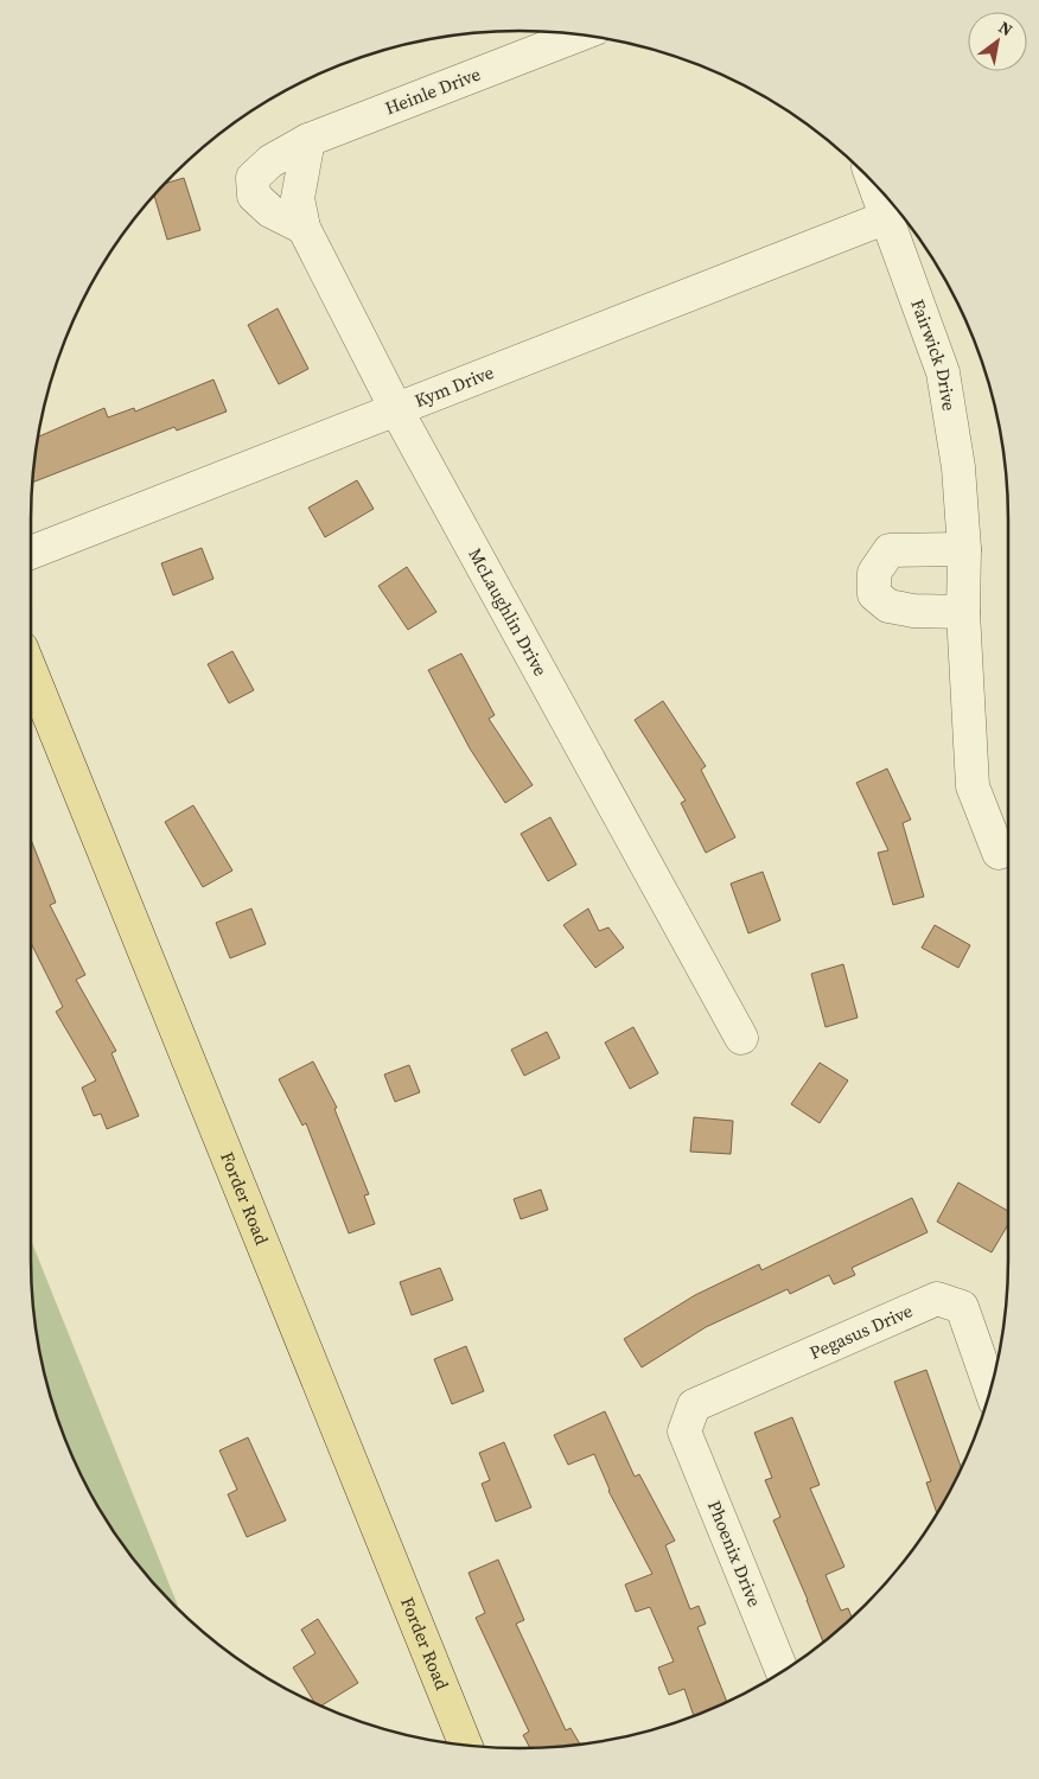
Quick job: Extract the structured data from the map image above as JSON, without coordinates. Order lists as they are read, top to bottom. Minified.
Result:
{"streets":{"main road":["Forder Road"],"street":["Heinle Drive","Fairwick Drive","Kym Drive","McLaughlin Drive","Pegasus Drive","Phoenix Drive"]},"crossings":[["Heinle Drive","McLaughlin Drive"],["Fairwick Drive","Kym Drive"],["Kym Drive","McLaughlin Drive"],["Pegasus Drive","Phoenix Drive"]],"north":"top right"}
